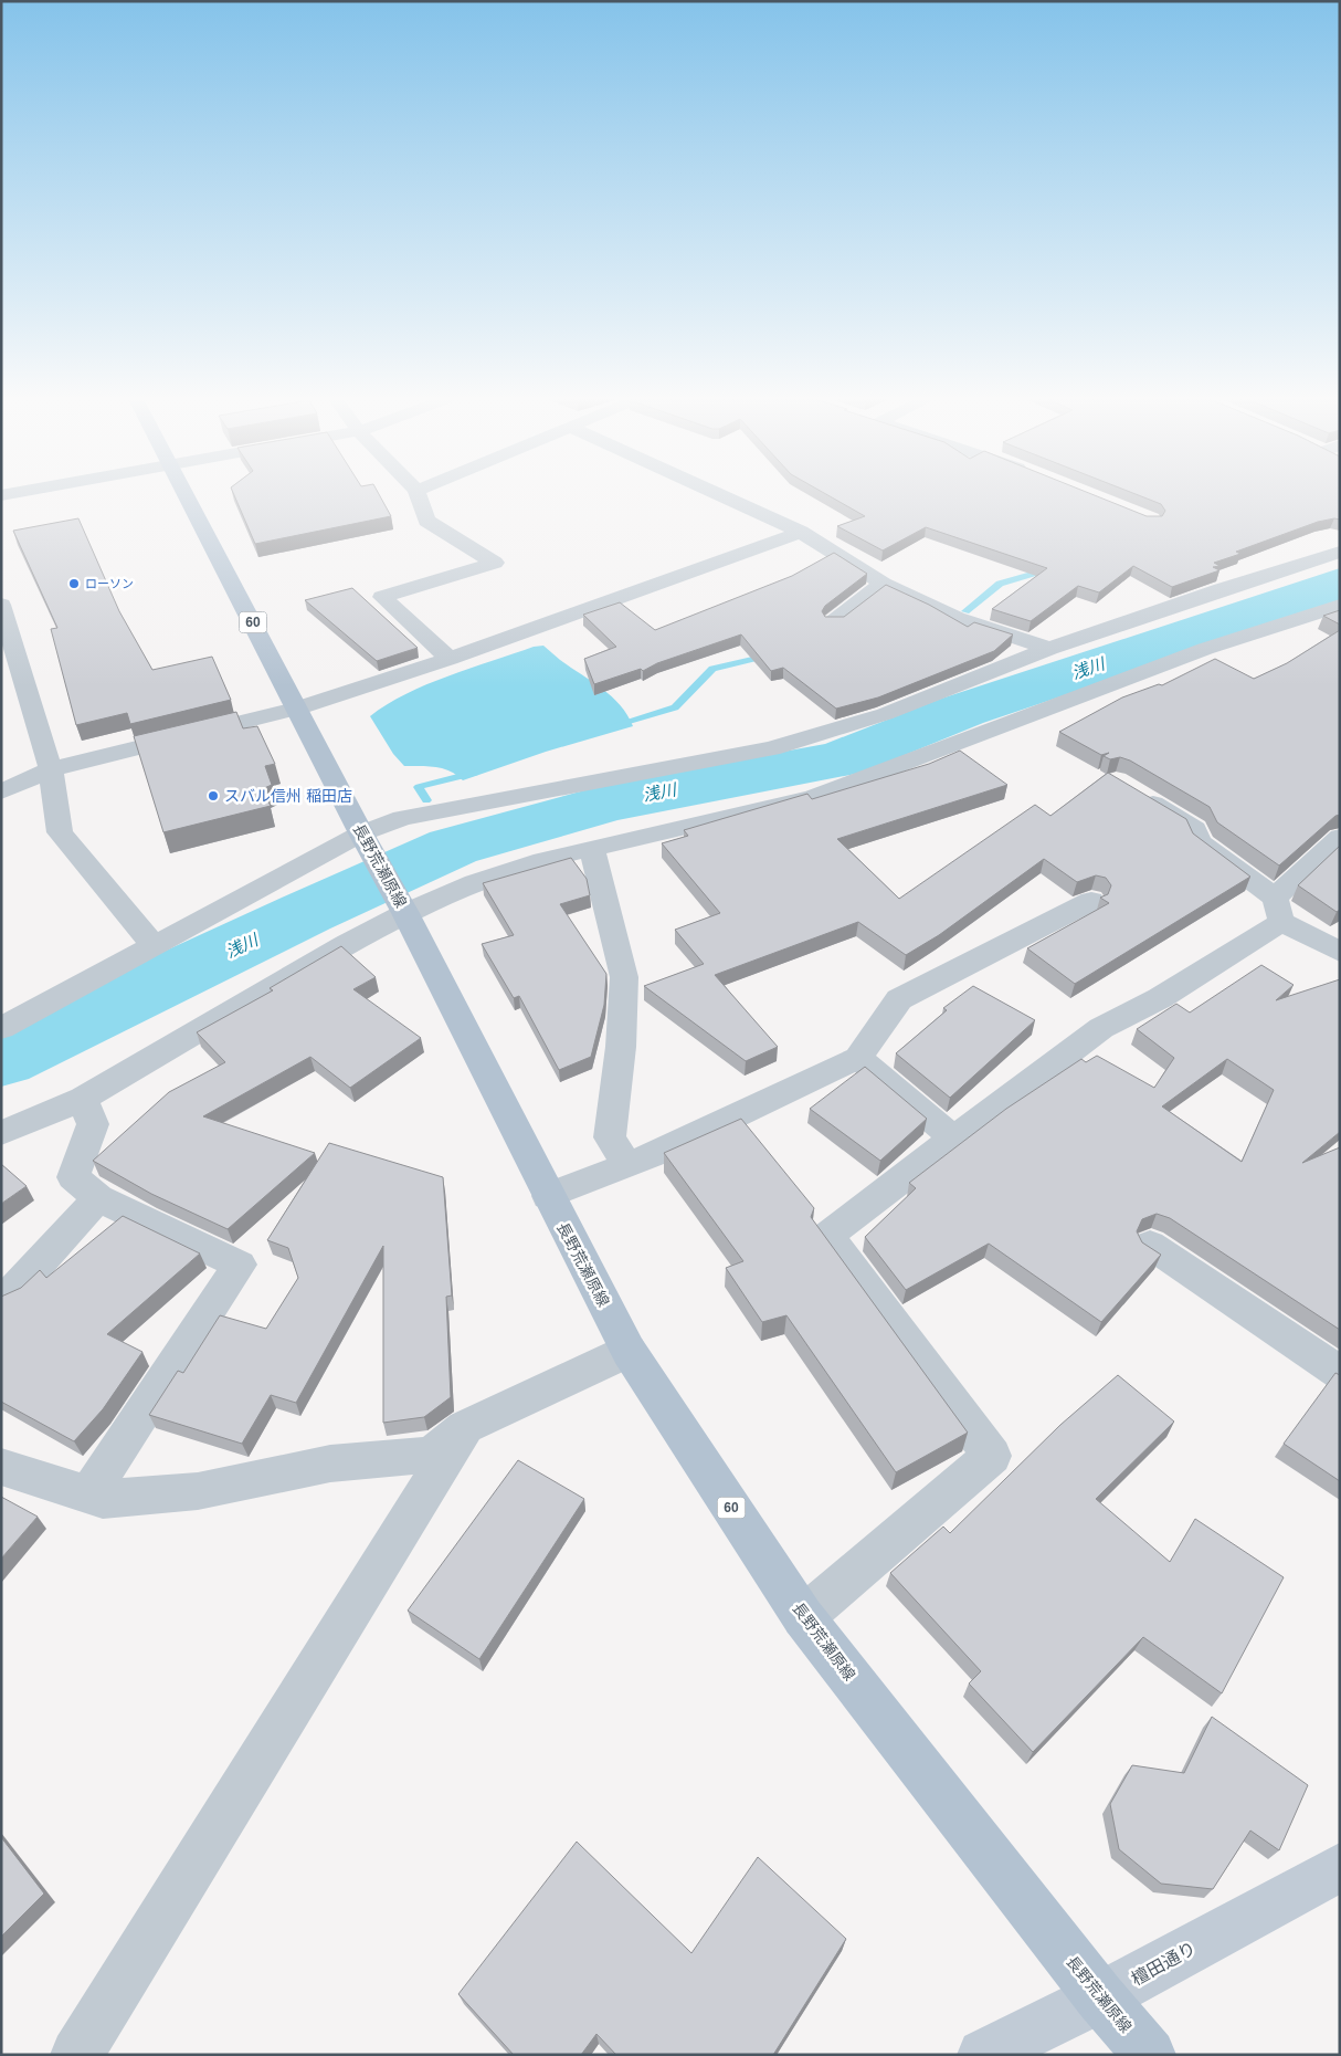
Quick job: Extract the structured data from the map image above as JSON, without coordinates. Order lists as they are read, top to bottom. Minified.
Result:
{"streets":{"main road":["60","長野荒瀬原線"],"street":["檀田通り"]},"crossings":[["長野荒瀬原線","檀田通り"]],"water":["浅川"],"places":["ローソン","スバル信州 稲田店"]}
